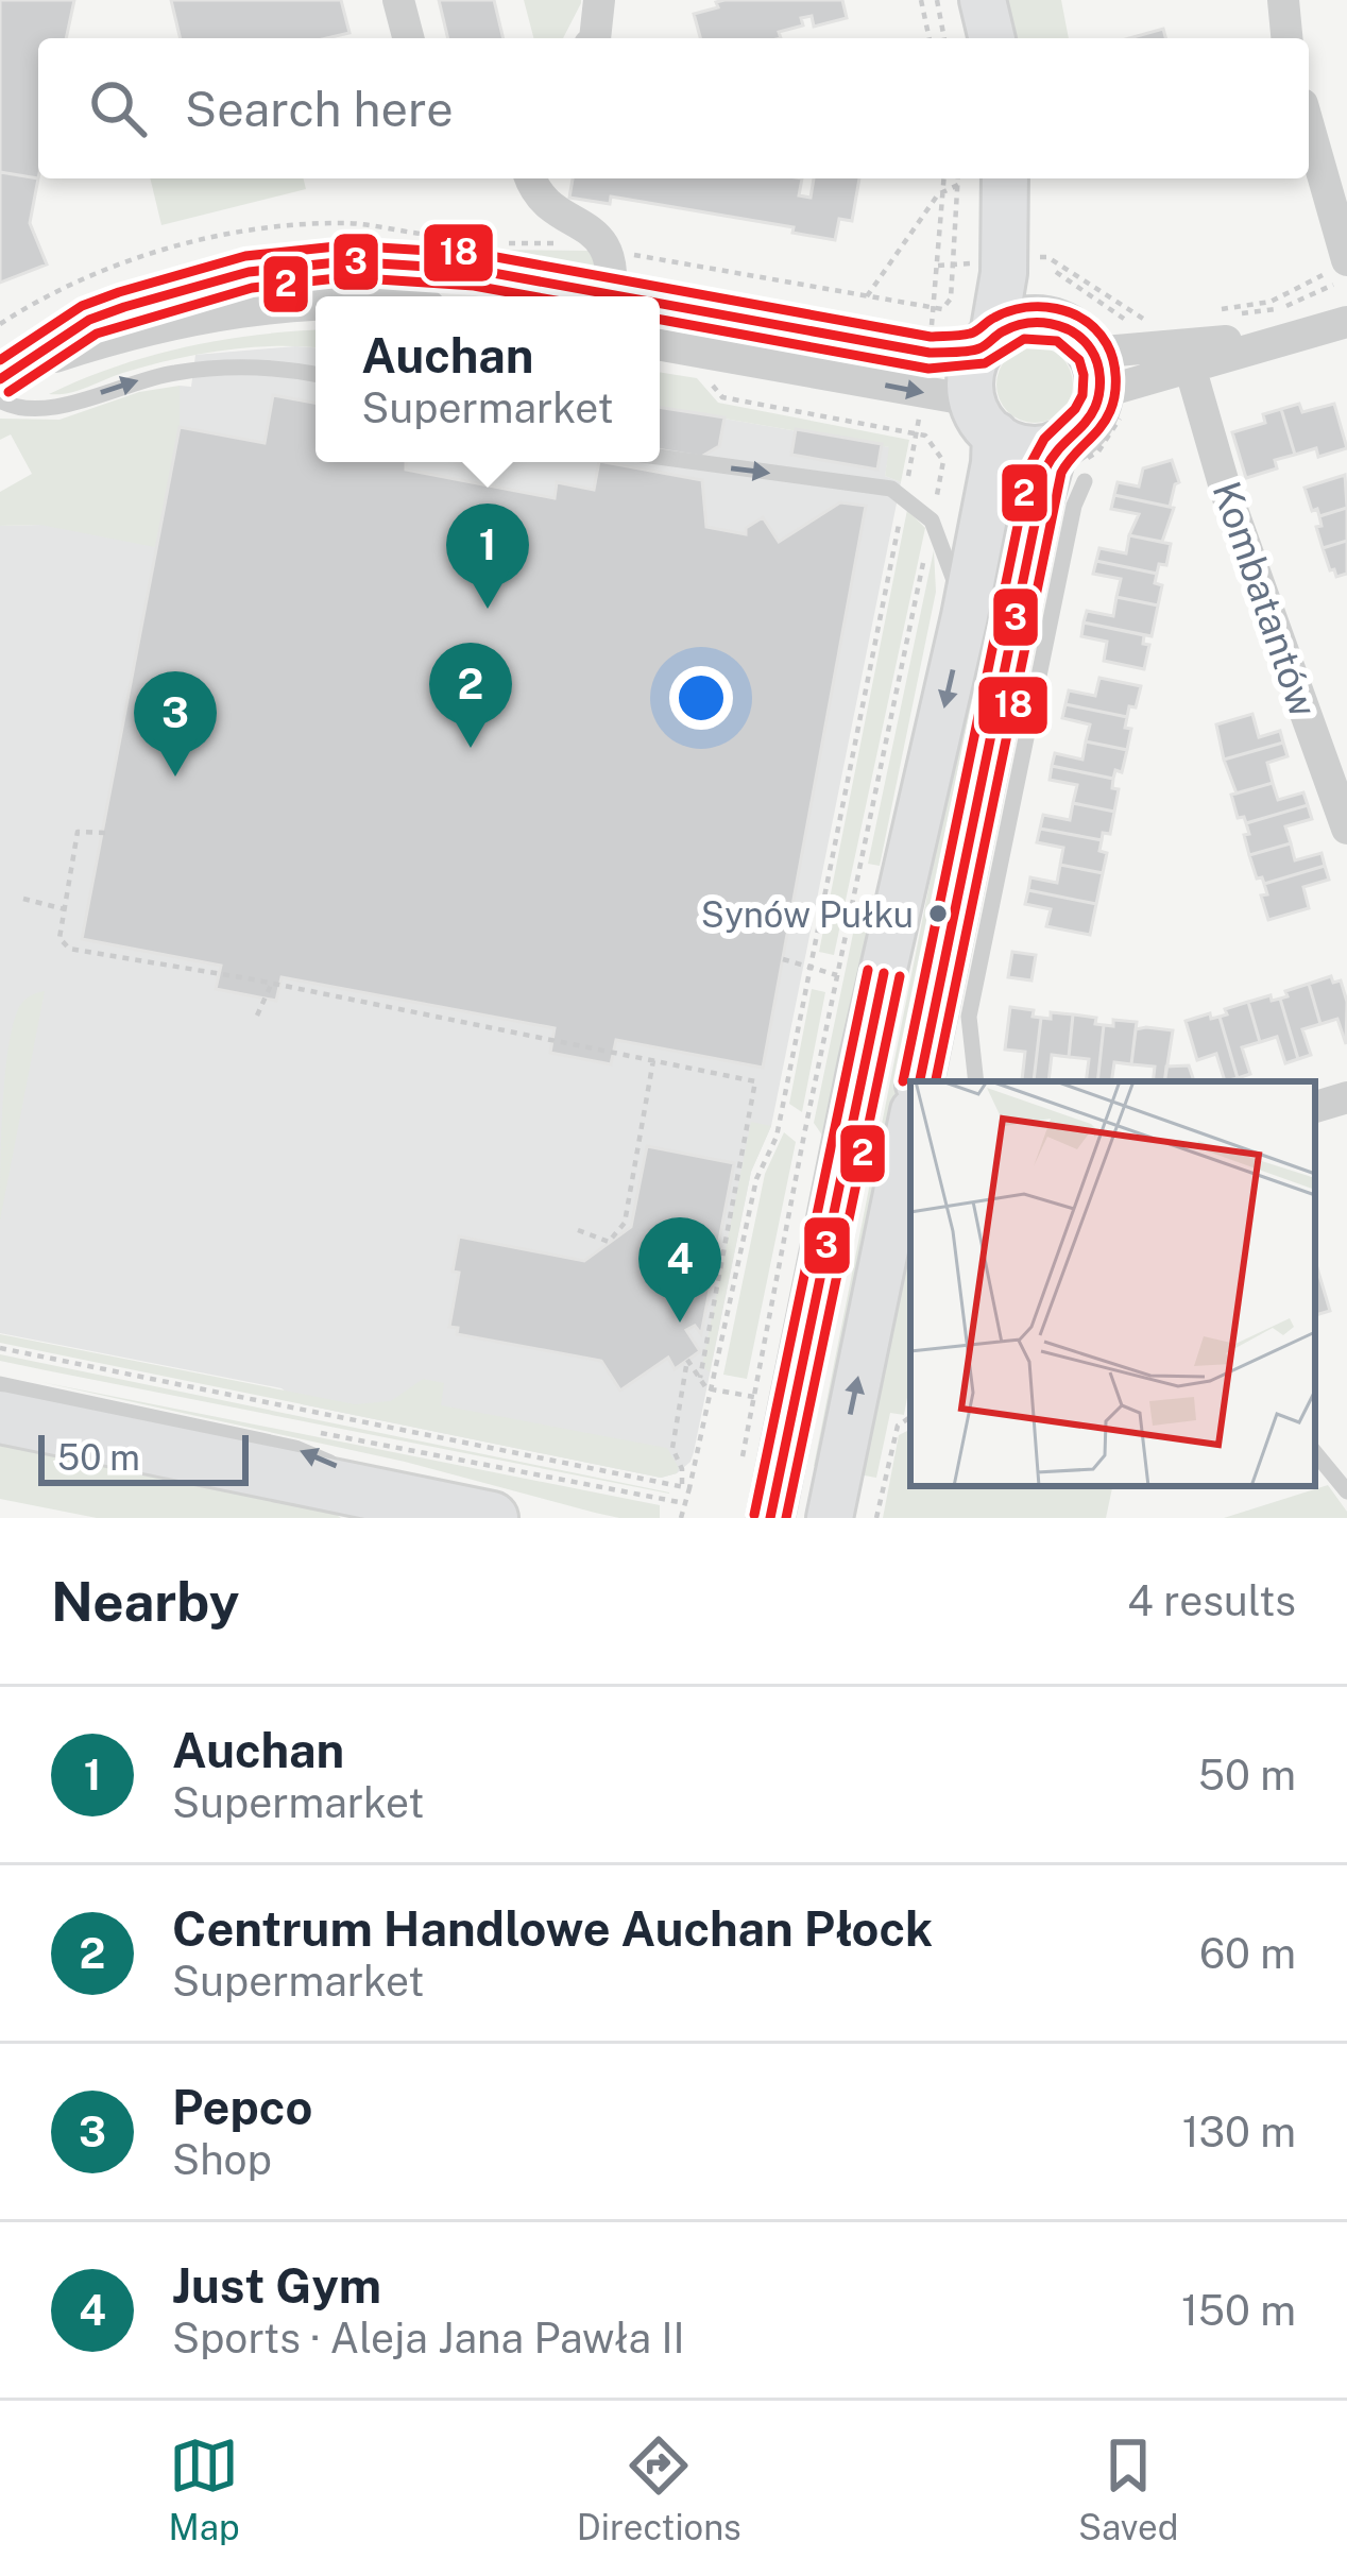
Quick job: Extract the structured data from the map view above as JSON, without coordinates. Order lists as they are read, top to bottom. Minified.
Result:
{"streets":{"street":["Kombatantów"]},"places":["Synów Pułku"],"lines":["transit line 18","transit line 3","transit line 2"],"scale_bar":"50 m","page":{"search":"Search here","popup":["Auchan","Supermarket"],"pins":["1","2","3","4"],"scale":"50 m","heading":["Nearby","4 results"],"list":[{"mark":"1","name":"Auchan","note":"Supermarket","value":"50 m"},{"mark":"2","name":"Centrum Handlowe Auchan Płock","note":"Supermarket","value":"60 m"},{"mark":"3","name":"Pepco","note":"Shop","value":"130 m"},{"mark":"4","name":"Just Gym","note":"Sports · Aleja Jana Pawła II","value":"150 m"}],"nav":["Map","Directions","Saved"]}}
